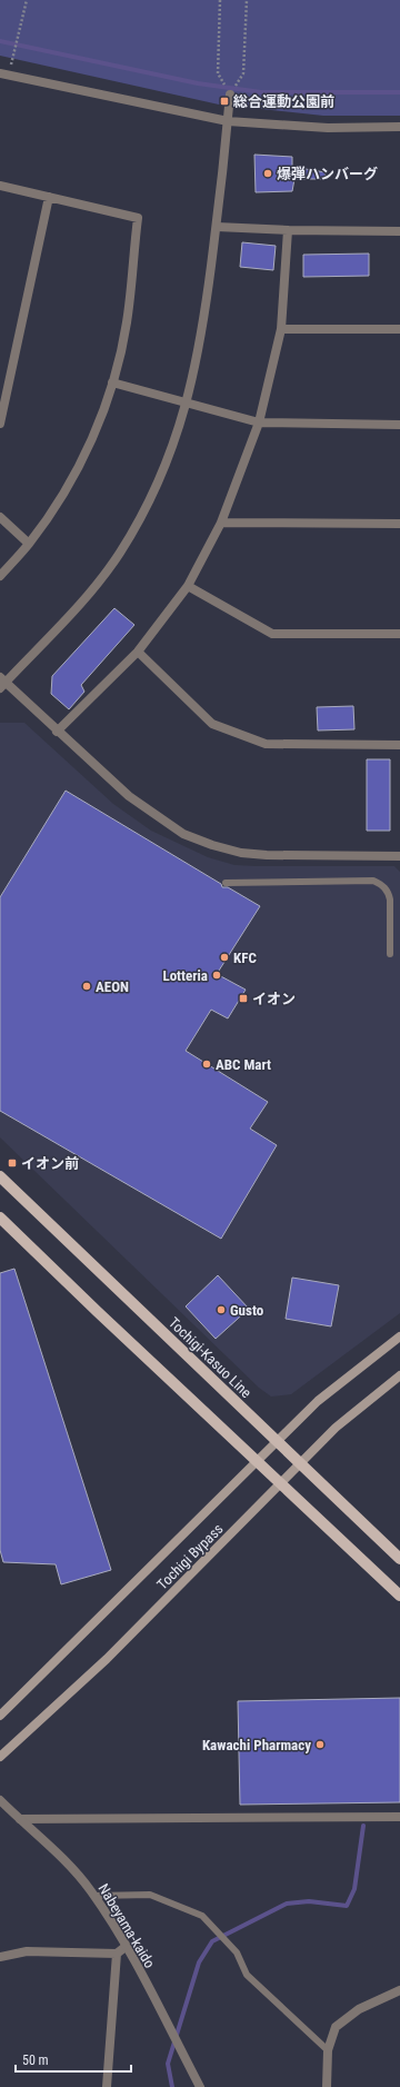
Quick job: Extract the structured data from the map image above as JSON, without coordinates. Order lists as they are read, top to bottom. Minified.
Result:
{"streets":{"main road":["Tochigi-Kasuo Line","Tochigi Bypass"],"street":["Nabeyama-kaido"]},"crossings":[["Tochigi-Kasuo Line","Tochigi Bypass"]],"places":{"transit":["総合運動公園前","イオン","イオン前"],"other":["爆弾ハンバーグ","KFC","Lotteria","AEON","ABC Mart","Gusto","Kawachi Pharmacy"]},"scale_bar":"50 m"}
